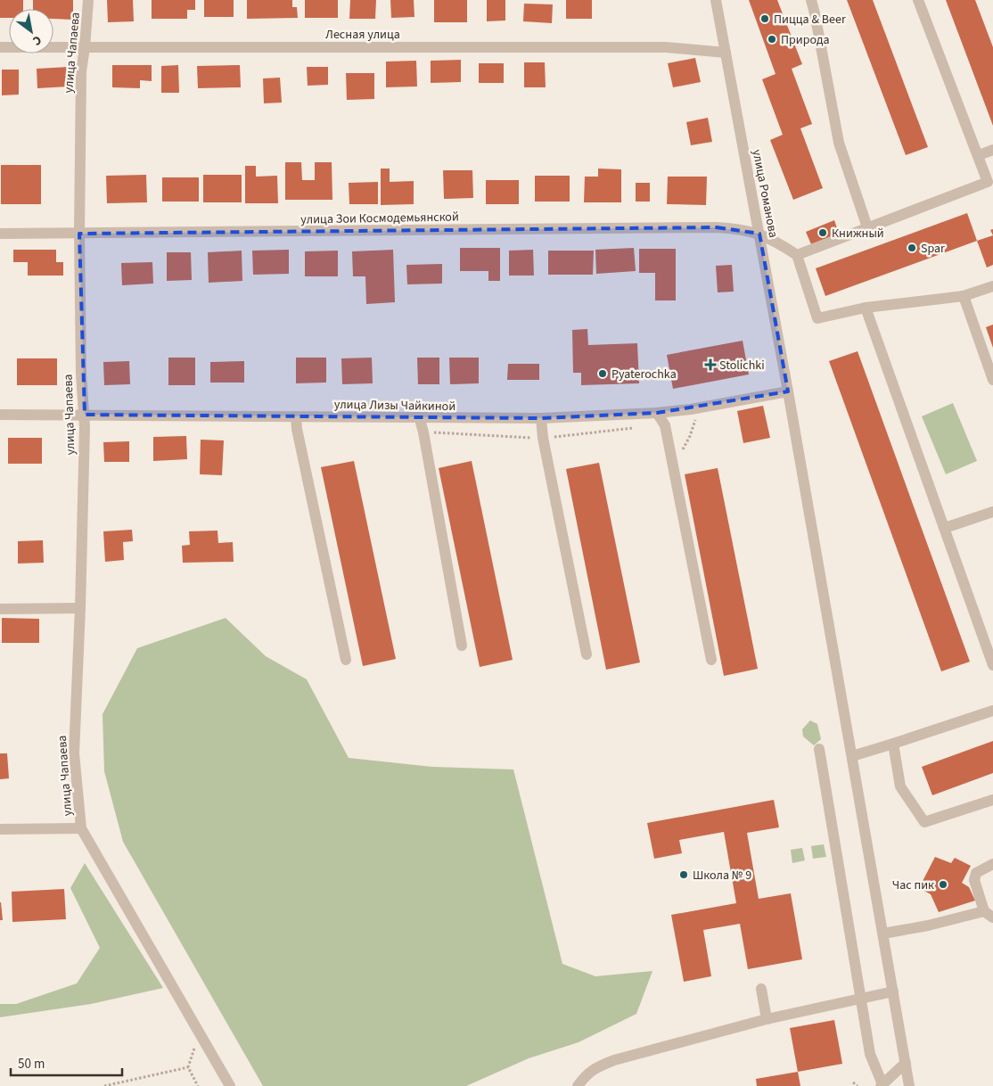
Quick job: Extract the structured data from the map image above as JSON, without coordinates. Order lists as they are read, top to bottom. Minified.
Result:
{"streets":{"street":["Лесная улица","улица Чапаева","улица Романова","улица Зои Космодемьянской","улица Лизы Чайкиной"]},"crossings":[["Лесная улица","улица Чапаева"],["Лесная улица","улица Романова"],["улица Чапаева","улица Зои Космодемьянской"],["улица Чапаева","улица Лизы Чайкиной"],["улица Романова","улица Зои Космодемьянской"],["улица Романова","улица Лизы Чайкиной"]],"places":{"other":["Пицца & Beer","Природа","Книжный","Spar","Pyaterochka","Школа № 9","Час пик"],"health":["Stolichki"]},"scale_bar":"50 m","north":"bottom right"}
